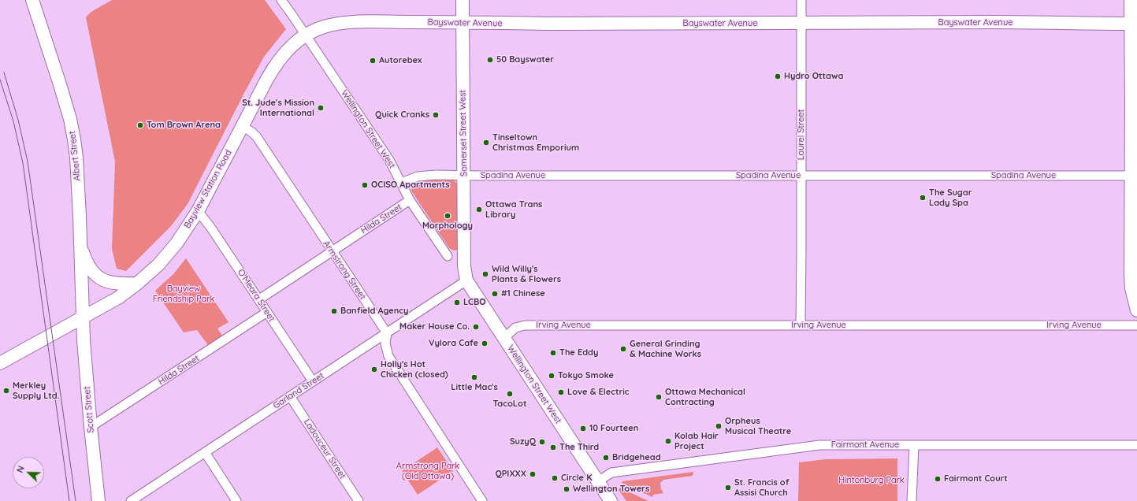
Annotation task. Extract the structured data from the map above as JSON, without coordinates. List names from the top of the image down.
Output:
{
  "streets": {
    "street": [
      "Bayswater Avenue",
      "Wellington Street West",
      "Somerset Street West",
      "Laurel Street",
      "Albert Street",
      "Spadina Avenue",
      "Bayview Station Road",
      "Hilda Street",
      "Armstrong Street",
      "O'Meara Street",
      "Irving Avenue",
      "Garland Street",
      "Scott Street",
      "Fairmont Avenue",
      "Ladouceur Street"
    ]
  },
  "crossings": [
    ["Bayswater Avenue", "Wellington Street West"],
    ["Bayswater Avenue", "Somerset Street West"],
    ["Bayswater Avenue", "Laurel Street"],
    ["Bayswater Avenue", "Bayview Station Road"],
    ["Wellington Street West", "Somerset Street West"],
    ["Wellington Street West", "Spadina Avenue"],
    ["Wellington Street West", "Bayview Station Road"],
    ["Wellington Street West", "Hilda Street"],
    ["Wellington Street West", "Irving Avenue"],
    ["Wellington Street West", "Garland Street"],
    ["Wellington Street West", "Fairmont Avenue"],
    ["Somerset Street West", "Spadina Avenue"],
    ["Laurel Street", "Spadina Avenue"],
    ["Laurel Street", "Irving Avenue"],
    ["Albert Street", "Bayview Station Road"],
    ["Albert Street", "Scott Street"],
    ["Bayview Station Road", "Armstrong Street"],
    ["Bayview Station Road", "O'Meara Street"],
    ["Bayview Station Road", "Scott Street"],
    ["Hilda Street", "Armstrong Street"],
    ["Hilda Street", "O'Meara Street"],
    ["Hilda Street", "Scott Street"],
    ["Armstrong Street", "Garland Street"],
    ["O'Meara Street", "Garland Street"],
    ["Garland Street", "Ladouceur Street"]
  ],
  "parks": ["Bayview Friendship Park", "Armstrong Park (Old Ottawa)", "Hintonburg Park"],
  "places": [
    "50 Bayswater",
    "Autorebex",
    "Hydro Ottawa",
    "St. Jude's Mission International",
    "Quick Cranks",
    "Tom Brown Arena",
    "Tinseltown Christmas Emporium",
    "OCISO Apartments",
    "The Sugar Lady Spa",
    "Ottawa Trans Library",
    "Morphology",
    "Wild Willy's Plants & Flowers",
    "#1 Chinese",
    "LCBO",
    "Banfield Agency",
    "Maker House Co.",
    "Vylora Cafe",
    "General Grinding & Machine Works",
    "The Eddy",
    "Holly's Hot Chicken (closed)",
    "Tokyo Smoke",
    "Little Mac's",
    "Merkley Supply Ltd.",
    "Love & Electric",
    "TacoLot",
    "Ottawa Mechanical Contracting",
    "Orpheus Musical Theatre",
    "10 Fourteen",
    "Kolab Hair Project",
    "SuzyQ",
    "The Third",
    "Bridgehead",
    "QPIXXX",
    "Circle K",
    "Fairmont Court",
    "St. Francis of Assisi Church",
    "Wellington Towers"
  ],
  "north": "top left"
}
